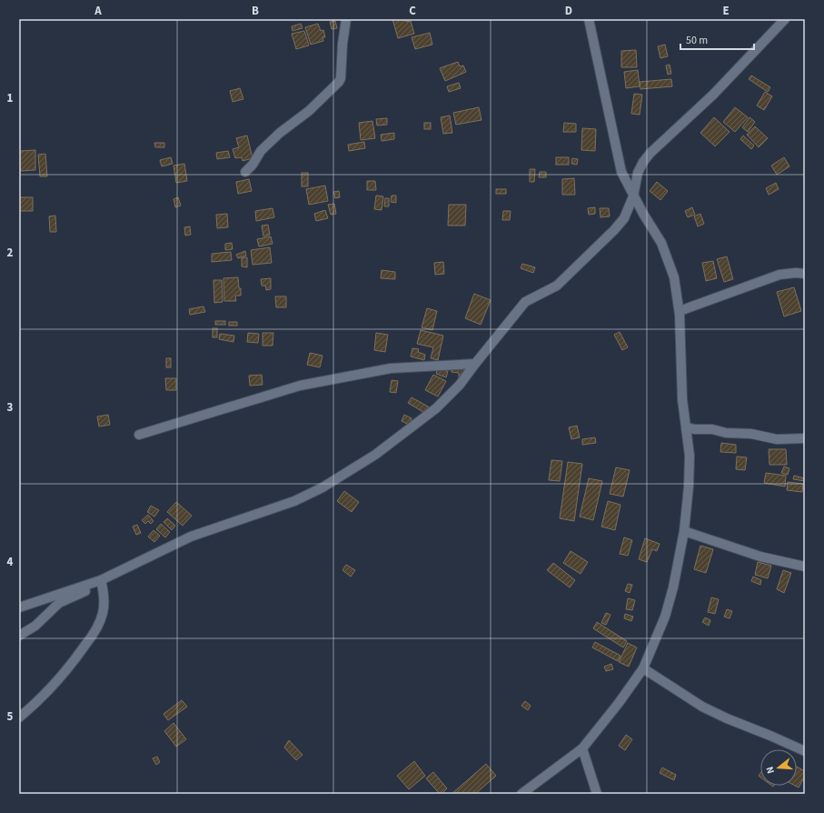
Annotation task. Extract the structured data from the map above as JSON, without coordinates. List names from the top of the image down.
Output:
{
  "scale_bar": "50 m",
  "north": "left",
  "grid": {
    "columns": [
      "A",
      "B",
      "C",
      "D",
      "E"
    ],
    "rows": [
      "1",
      "2",
      "3",
      "4",
      "5"
    ]
  }
}
